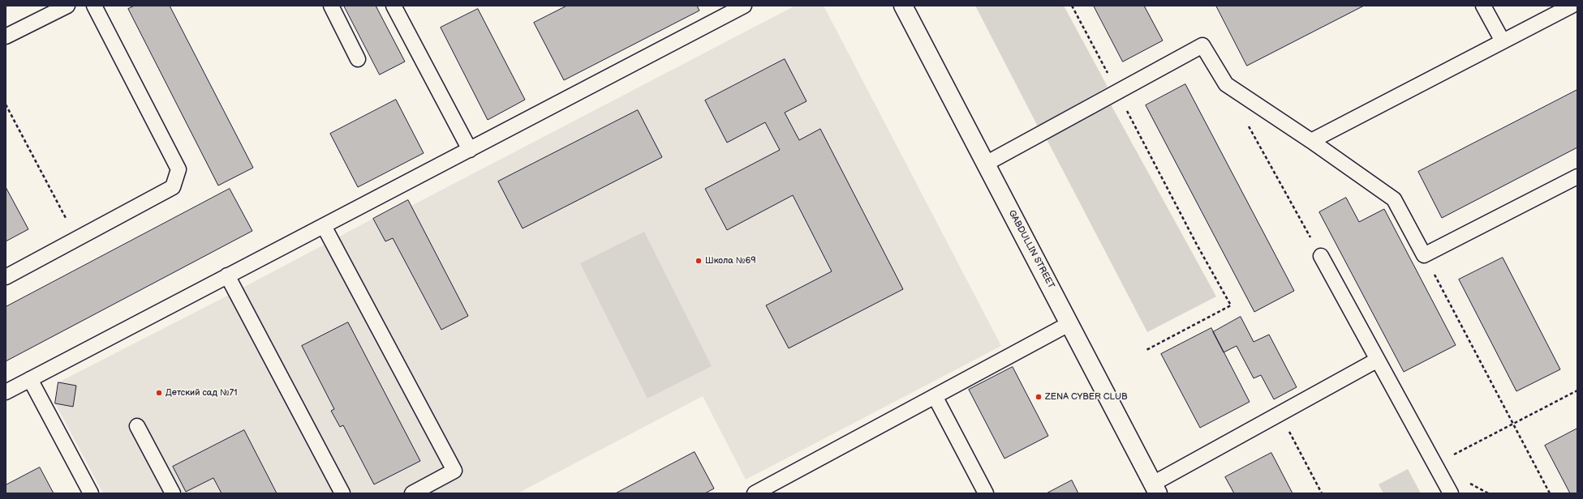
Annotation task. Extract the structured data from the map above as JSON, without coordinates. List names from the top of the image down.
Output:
{
  "streets": {
    "street": ["GABDULLIN STREET"]
  },
  "places": ["Школа №69", "Детский сад №71", "ZENA CYBER CLUB"]
}
